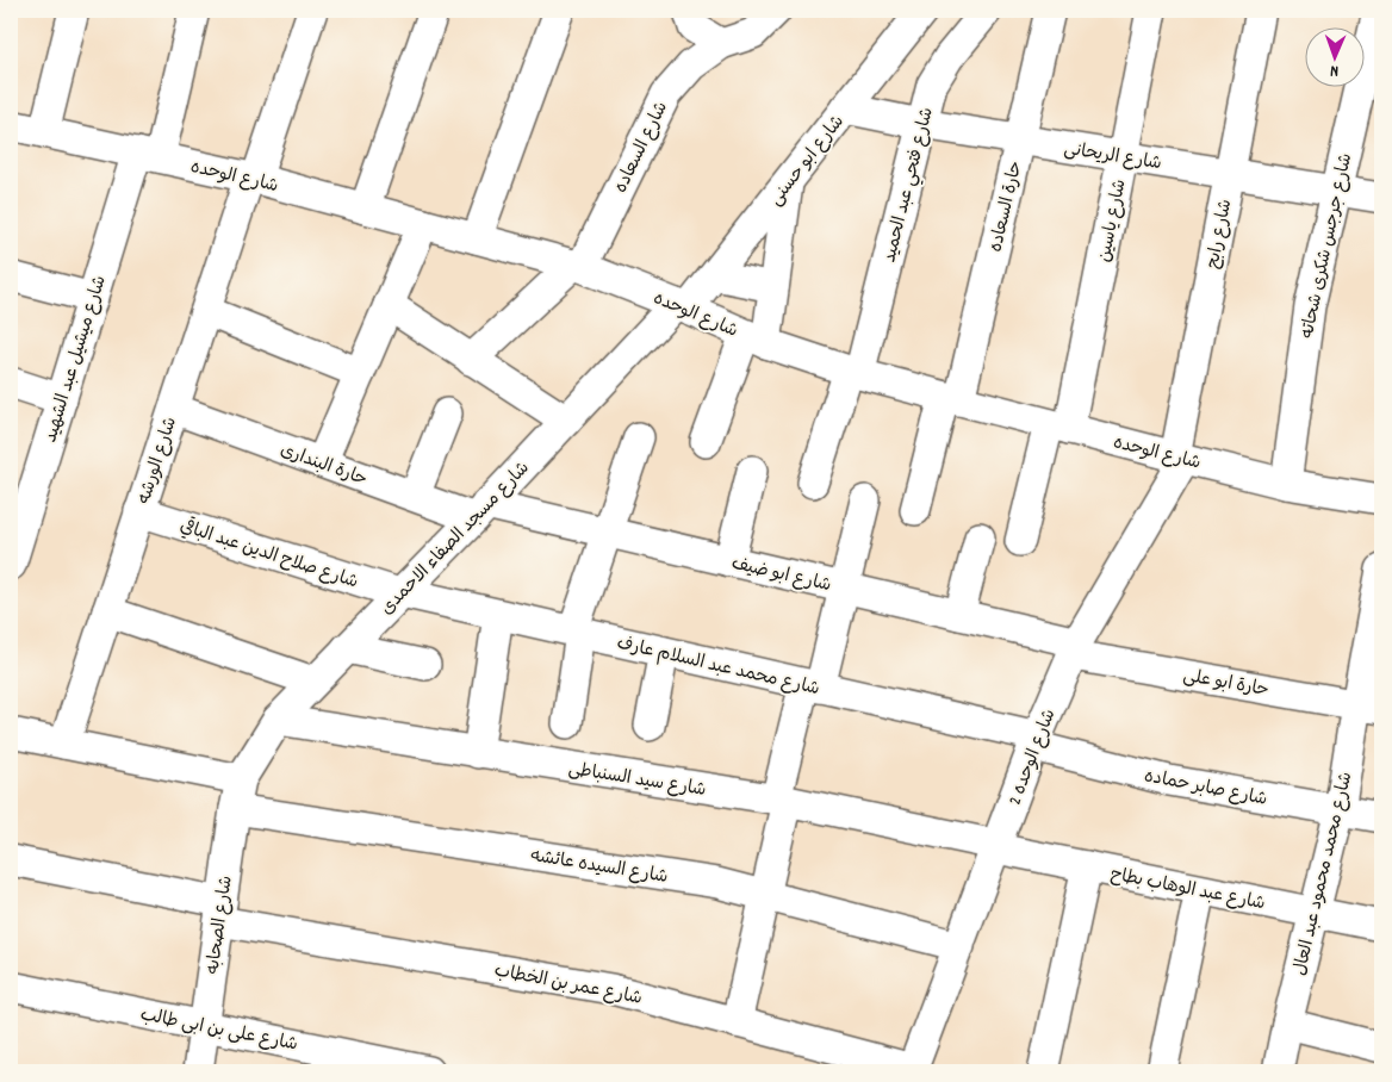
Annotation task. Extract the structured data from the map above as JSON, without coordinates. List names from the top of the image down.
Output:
{
  "streets": {
    "street": [
      "شارع السعاده",
      "شارع الريحانى",
      "شارع ابو حسنى",
      "شارع الوحده",
      "شارع فتحي عبد الحميد",
      "حارة السعاده",
      "شارع ياسين",
      "شارع رابح",
      "شارع جرجس شكرى شحاته",
      "شارع ميشيل عبد الشهيد",
      "شارع الورشه",
      "حارة البندارى",
      "شارع مسجد الصفاء الاحمدى",
      "شارع صلاح الدين عبد الباقي",
      "شارع ابو ضيف",
      "شارع محمد عبد السلام عارف",
      "حارة ابو على",
      "شارع الوحده 2",
      "شارع سيد السنباطى",
      "شارع صابر حماده",
      "شارع السيده عائشه",
      "شارع محمد محمود عبد العال",
      "شارع عبد الوهاب بطاح",
      "شارع الصحابه",
      "شارع عمر بن الخطاب",
      "شارع على بن ابى طالب"
    ]
  },
  "crossings": [
    ["شارع السعاده", "شارع الوحده"],
    ["شارع الريحانى", "شارع ابو حسنى"],
    ["شارع الريحانى", "شارع فتحي عبد الحميد"],
    ["شارع الريحانى", "حارة السعاده"],
    ["شارع الريحانى", "شارع ياسين"],
    ["شارع الريحانى", "شارع رابح"],
    ["شارع الريحانى", "شارع جرجس شكرى شحاته"],
    ["شارع ابو حسنى", "شارع الوحده"],
    ["شارع ابو حسنى", "شارع مسجد الصفاء الاحمدى"],
    ["شارع الوحده", "شارع فتحي عبد الحميد"],
    ["شارع الوحده", "حارة السعاده"],
    ["شارع الوحده", "شارع ياسين"],
    ["شارع الوحده", "شارع رابح"],
    ["شارع الوحده", "شارع جرجس شكرى شحاته"],
    ["شارع الوحده", "شارع ميشيل عبد الشهيد"],
    ["شارع الوحده", "شارع الورشه"],
    ["شارع الوحده", "شارع مسجد الصفاء الاحمدى"],
    ["شارع الوحده", "شارع الوحده 2"],
    ["شارع رابح", "شارع الوحده 2"],
    ["شارع الورشه", "حارة البندارى"],
    ["شارع الورشه", "شارع صلاح الدين عبد الباقي"],
    ["حارة البندارى", "شارع مسجد الصفاء الاحمدى"],
    ["حارة البندارى", "شارع ابو ضيف"],
    ["شارع مسجد الصفاء الاحمدى", "شارع صلاح الدين عبد الباقي"],
    ["شارع مسجد الصفاء الاحمدى", "شارع ابو ضيف"],
    ["شارع مسجد الصفاء الاحمدى", "شارع محمد عبد السلام عارف"],
    ["شارع مسجد الصفاء الاحمدى", "شارع سيد السنباطى"],
    ["شارع مسجد الصفاء الاحمدى", "شارع الصحابه"],
    ["شارع صلاح الدين عبد الباقي", "شارع محمد عبد السلام عارف"],
    ["شارع ابو ضيف", "حارة ابو على"],
    ["شارع ابو ضيف", "شارع الوحده 2"],
    ["شارع محمد عبد السلام عارف", "شارع الوحده 2"],
    ["شارع محمد عبد السلام عارف", "شارع صابر حماده"],
    ["حارة ابو على", "شارع الوحده 2"],
    ["حارة ابو على", "شارع محمد محمود عبد العال"],
    ["شارع الوحده 2", "شارع سيد السنباطى"],
    ["شارع الوحده 2", "شارع صابر حماده"],
    ["شارع الوحده 2", "شارع السيده عائشه"],
    ["شارع الوحده 2", "شارع عبد الوهاب بطاح"],
    ["شارع الوحده 2", "شارع عمر بن الخطاب"],
    ["شارع سيد السنباطى", "شارع عبد الوهاب بطاح"],
    ["شارع صابر حماده", "شارع محمد محمود عبد العال"],
    ["شارع السيده عائشه", "شارع الصحابه"],
    ["شارع محمد محمود عبد العال", "شارع عبد الوهاب بطاح"],
    ["شارع الصحابه", "شارع عمر بن الخطاب"],
    ["شارع الصحابه", "شارع على بن ابى طالب"]
  ],
  "north": "bottom"
}
